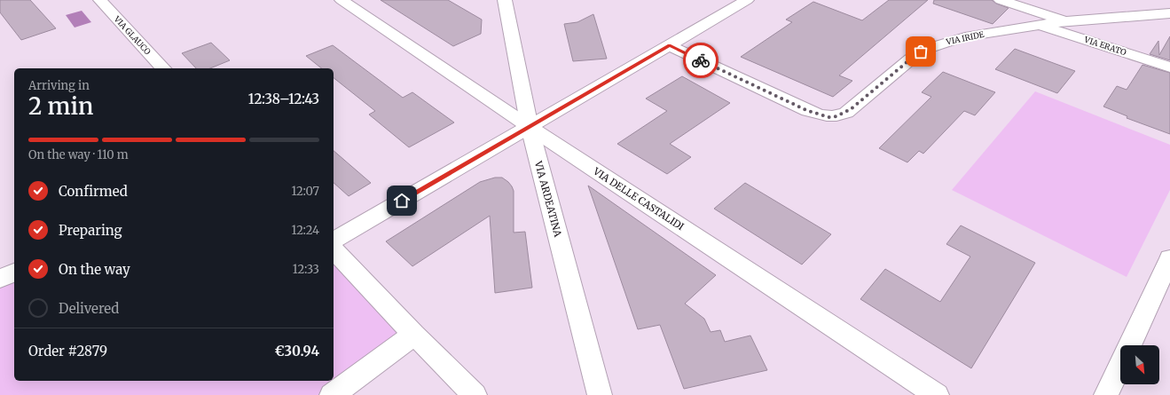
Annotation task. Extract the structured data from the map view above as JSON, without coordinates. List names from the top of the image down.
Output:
{
  "streets": {
    "street": [
      "VIA GLAUCO",
      "VIA IRIDE",
      "VIA ERATO",
      "VIA ARDEATINA",
      "VIA DELLE CASTALIDI"
    ]
  },
  "crossings": [
    ["VIA IRIDE", "VIA ERATO"],
    ["VIA ARDEATINA", "VIA DELLE CASTALIDI"]
  ],
  "north": "bottom right",
  "page": {
    "heading": ["2 min", "Arriving in", "12:38–12:43"],
    "panel": ["Order #2879", "€30.94"],
    "bar": "On the way · 110 m",
    "list": [
      ["Confirmed", "12:07"],
      ["Preparing", "12:24"],
      ["On the way", "12:33"],
      "Delivered"
    ]
  }
}
